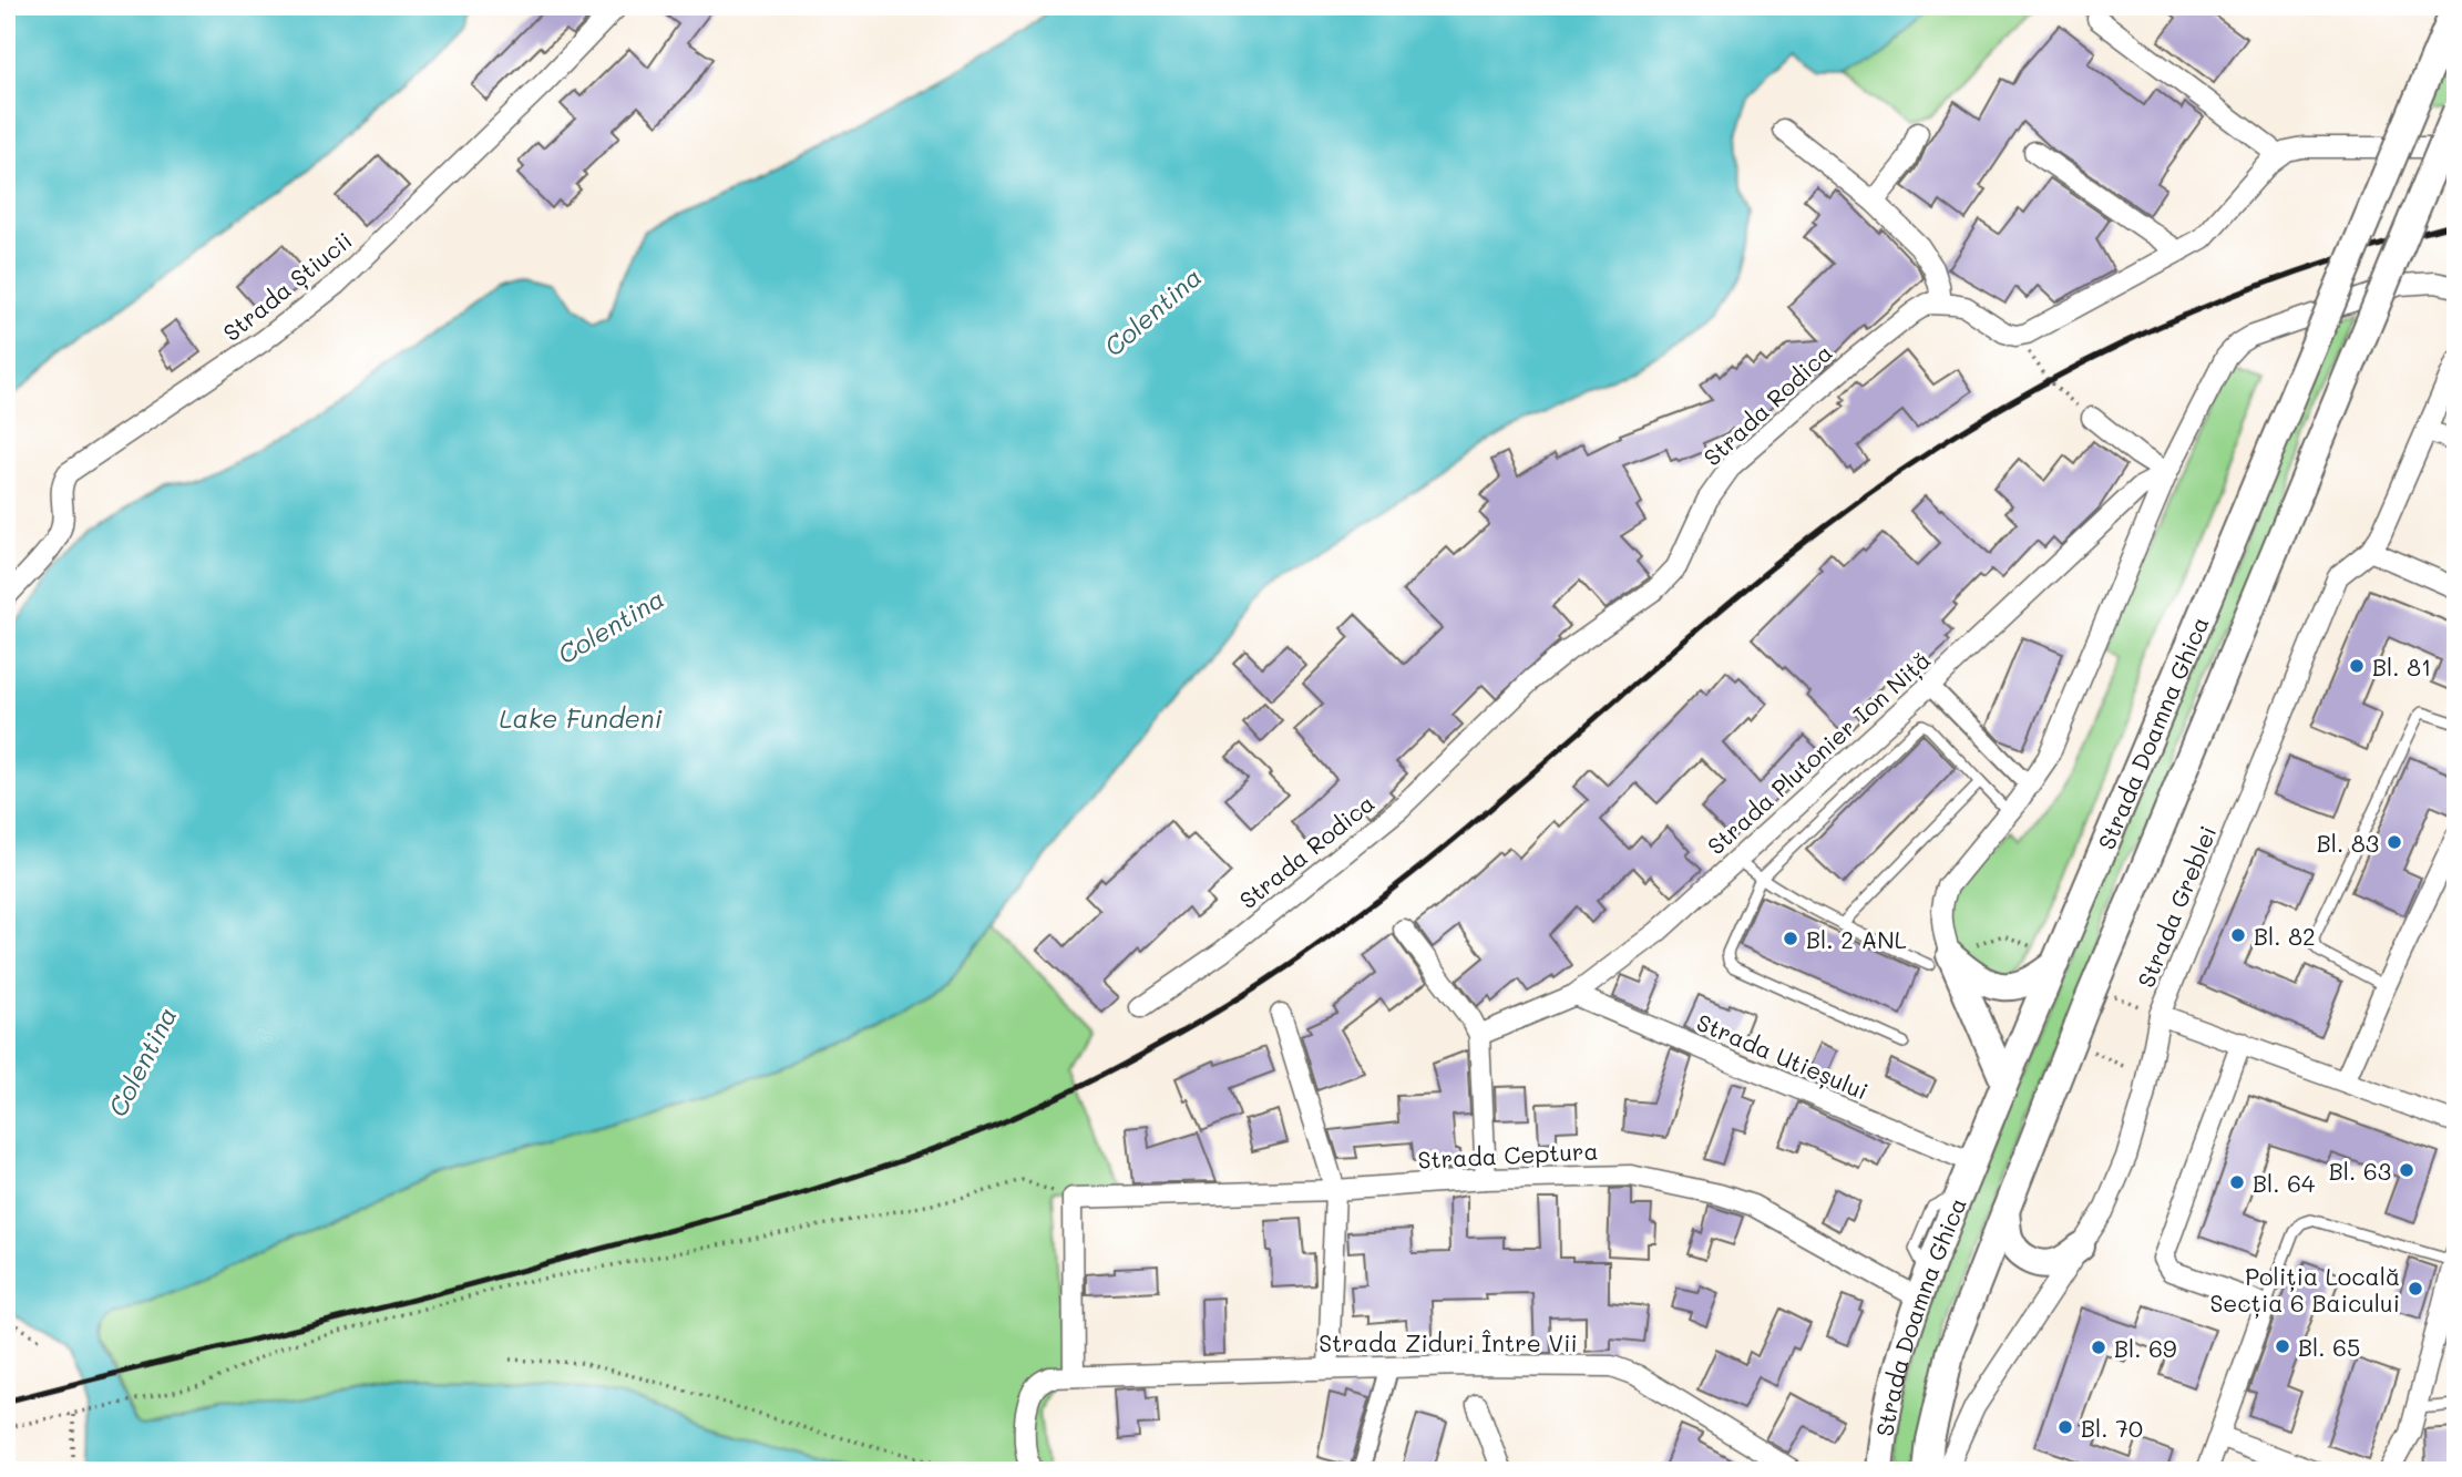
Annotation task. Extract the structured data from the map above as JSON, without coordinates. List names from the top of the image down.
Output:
{
  "streets": {
    "main road": ["Strada Doamna Ghica"],
    "street": [
      "Strada Știucii",
      "Strada Rodica",
      "Strada Plutonier Ion Niță",
      "Strada Greblei",
      "Strada Utieșului",
      "Strada Ceptura",
      "Strada Ziduri Între Vii"
    ]
  },
  "crossings": [
    ["Strada Doamna Ghica", "Strada Utieșului"],
    ["Strada Doamna Ghica", "Strada Ceptura"],
    ["Strada Plutonier Ion Niță", "Strada Utieșului"]
  ],
  "water": ["Colentina", "Lake Fundeni"],
  "places": [
    "Bl. 81",
    "Bl. 83",
    "Bl. 82",
    "Bl. 2 ANL",
    "Bl. 63",
    "Bl. 64",
    "Poliția Locală Secția 6 Baicului",
    "Bl. 65",
    "Bl. 69",
    "Bl. 70"
  ]
}
